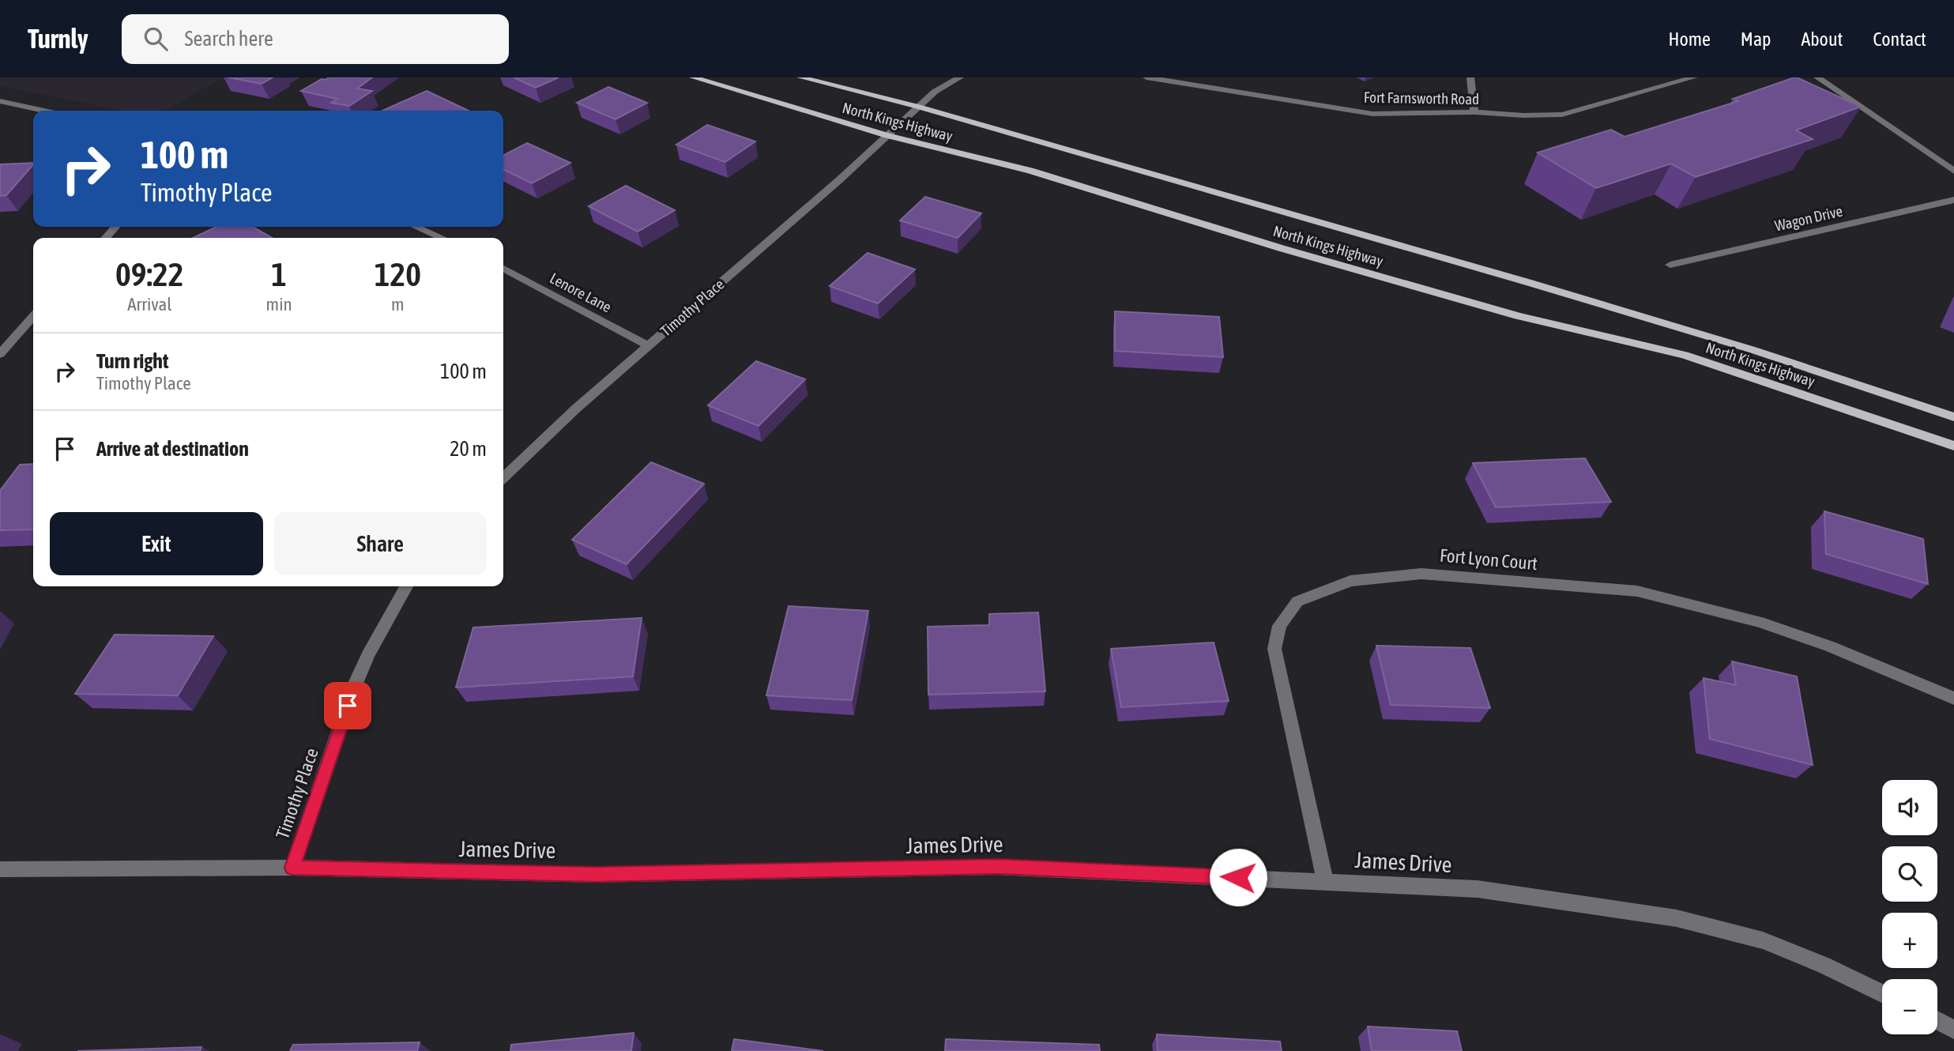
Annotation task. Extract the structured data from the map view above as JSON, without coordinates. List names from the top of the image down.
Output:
{
  "streets": {
    "main road": ["North Kings Highway"],
    "street": [
      "Fort Farnsworth Road",
      "Wagon Drive",
      "Lenore Lane",
      "Timothy Place",
      "Fort Lyon Court",
      "James Drive"
    ]
  },
  "crossings": [
    ["North Kings Highway", "Timothy Place"],
    ["Lenore Lane", "Timothy Place"],
    ["Timothy Place", "James Drive"],
    ["Fort Lyon Court", "James Drive"]
  ],
  "page": {
    "header": "Turnly",
    "search": "Search here",
    "nav": [
      "Home",
      "Map",
      "About",
      "Contact"
    ],
    "turn": ["100 m", "Timothy Place"],
    "eta": [
      "09:22",
      "Arrival",
      "1",
      "min",
      "120",
      "m"
    ],
    "list": [
      {
        "name": "Turn right",
        "note": "Timothy Place",
        "value": "100 m"
      },
      {
        "name": "Arrive at destination",
        "value": "20 m"
      }
    ],
    "buttons": ["Exit", "Share"],
    "map_buttons": ["+", "−"]
  }
}
